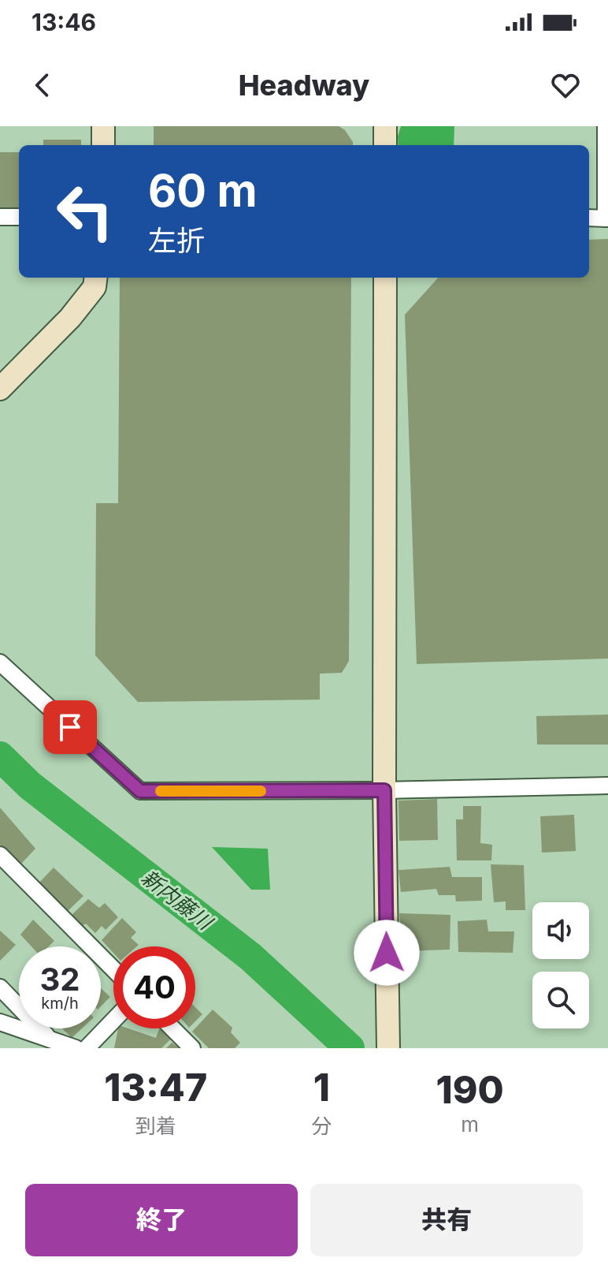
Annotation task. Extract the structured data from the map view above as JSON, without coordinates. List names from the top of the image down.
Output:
{
  "water": ["新内藤川"],
  "page": {
    "status": "13:46",
    "header": "Headway",
    "turn": ["60 m", "左折"],
    "speed": "32 km/h",
    "limit": "40",
    "eta": [
      "13:47",
      "到着",
      "1",
      "分",
      "190",
      "m"
    ],
    "buttons": ["終了", "共有"]
  }
}
